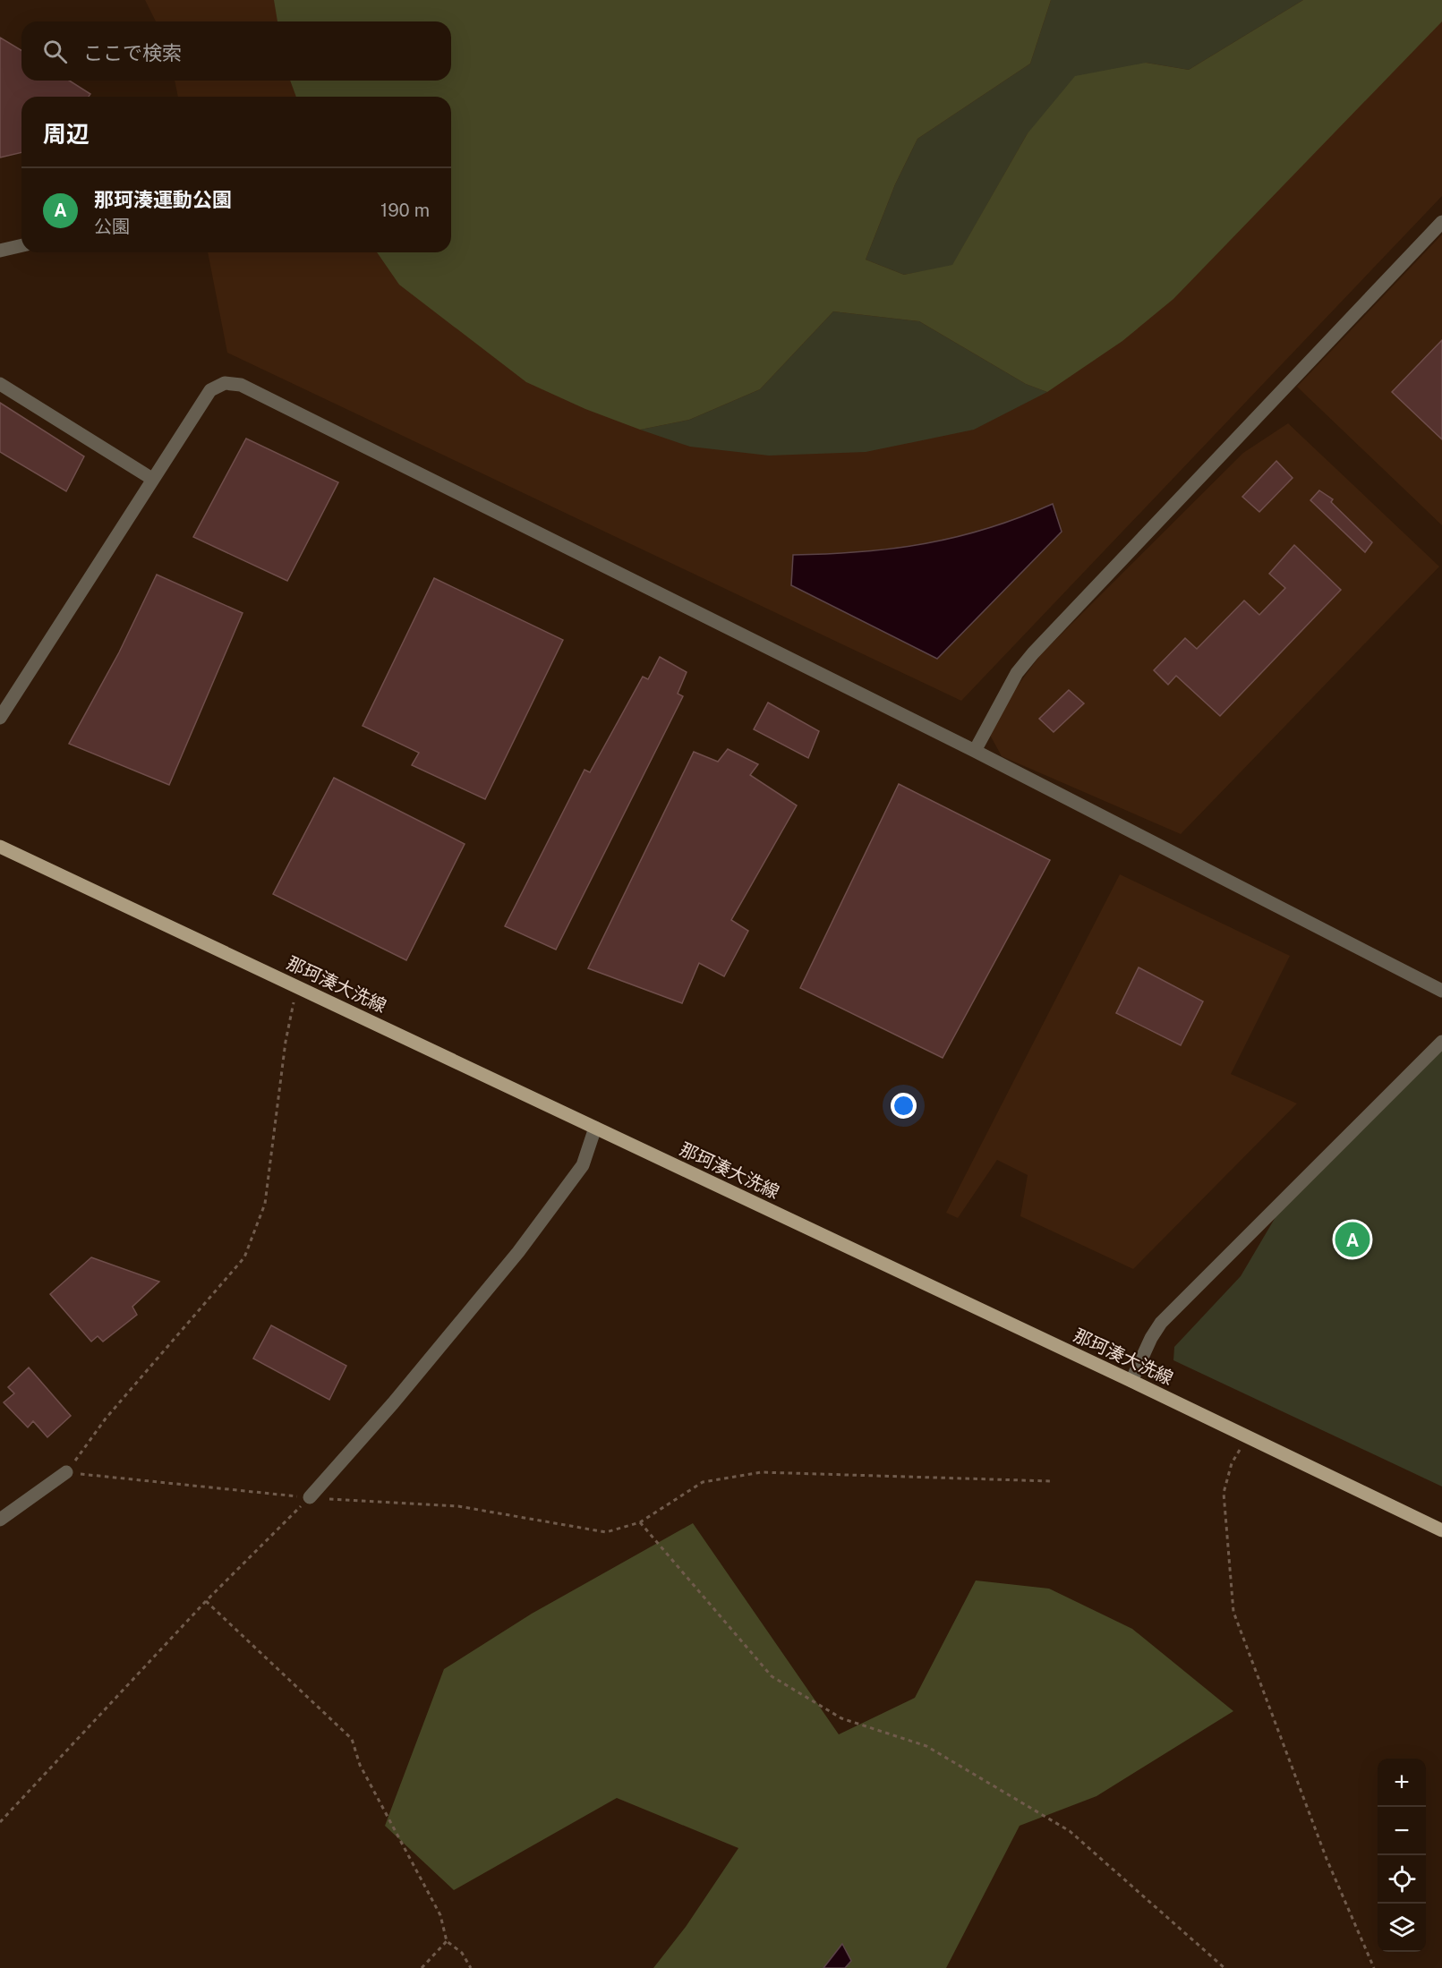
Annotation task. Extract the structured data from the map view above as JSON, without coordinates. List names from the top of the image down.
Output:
{
  "streets": {
    "main road": ["那珂湊大洗線"]
  },
  "page": {
    "search": "ここで検索",
    "heading": "周辺",
    "list": [
      {
        "mark": "A",
        "name": "那珂湊運動公園",
        "note": "公園",
        "value": "190 m"
      }
    ],
    "pins": "A",
    "map_buttons": ["+", "−"]
  }
}
